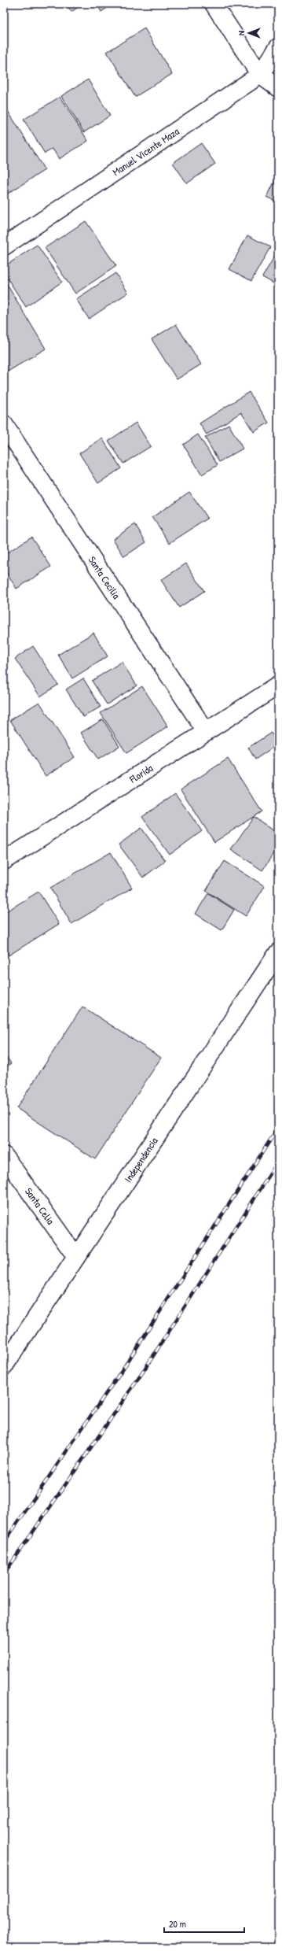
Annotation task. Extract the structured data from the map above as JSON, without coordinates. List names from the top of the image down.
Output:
{
  "streets": {
    "street": [
      "Manuel Vicente Maza",
      "Santa Cecilia",
      "Florida",
      "Independencia",
      "Santa Celia"
    ]
  },
  "crossings": [
    ["Santa Cecilia", "Florida"],
    ["Independencia", "Santa Celia"]
  ],
  "scale_bar": "20 m",
  "north": "left"
}
